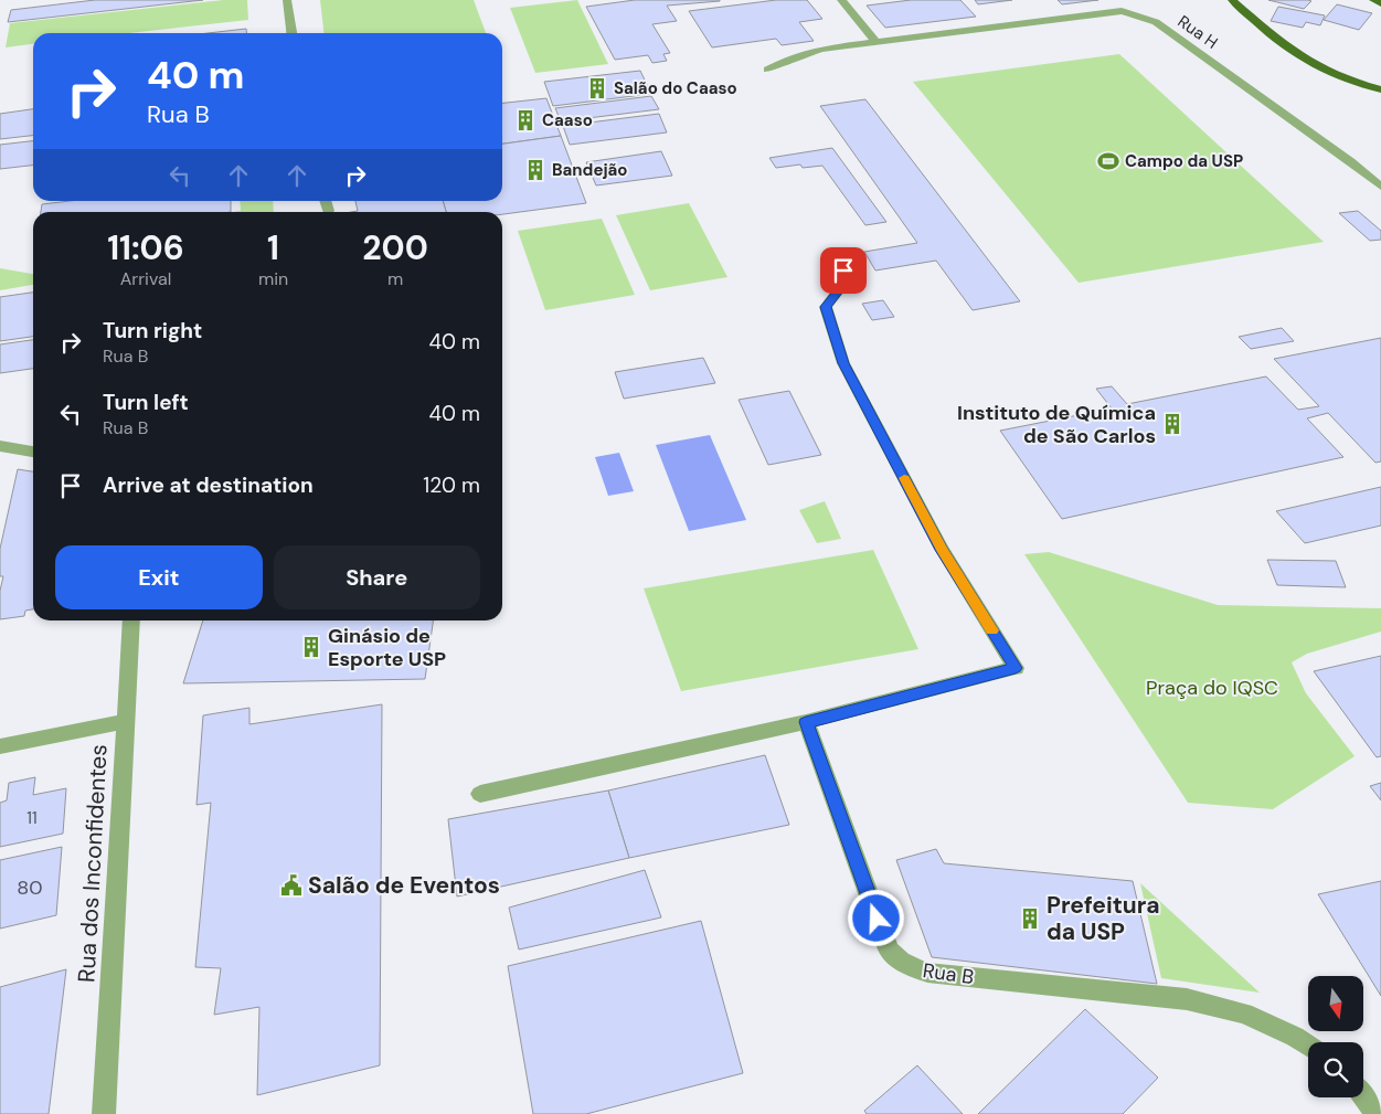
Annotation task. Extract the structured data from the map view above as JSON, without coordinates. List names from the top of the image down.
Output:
{
  "streets": {
    "street": ["Rua H", "Rua dos Inconfidentes", "Rua B"]
  },
  "parks": ["Praça do IQSC"],
  "places": {
    "building": [
      "Salão do Caaso",
      "Caaso",
      "Bandejão",
      "Instituto de Química de São Carlos",
      "Ginásio de Esporte USP",
      "Prefeitura da USP"
    ],
    "sports": ["Campo da USP"],
    "public building": ["Salão de Eventos"]
  },
  "house_numbers": ["11", "80"],
  "north": "bottom",
  "page": {
    "turn": ["40 m", "Rua B"],
    "eta": [
      "11:06",
      "Arrival",
      "1",
      "min",
      "200",
      "m"
    ],
    "list": [
      {
        "name": "Turn right",
        "note": "Rua B",
        "value": "40 m"
      },
      {
        "name": "Turn left",
        "note": "Rua B",
        "value": "40 m"
      },
      {
        "name": "Arrive at destination",
        "value": "120 m"
      }
    ],
    "buttons": ["Exit", "Share"]
  }
}
